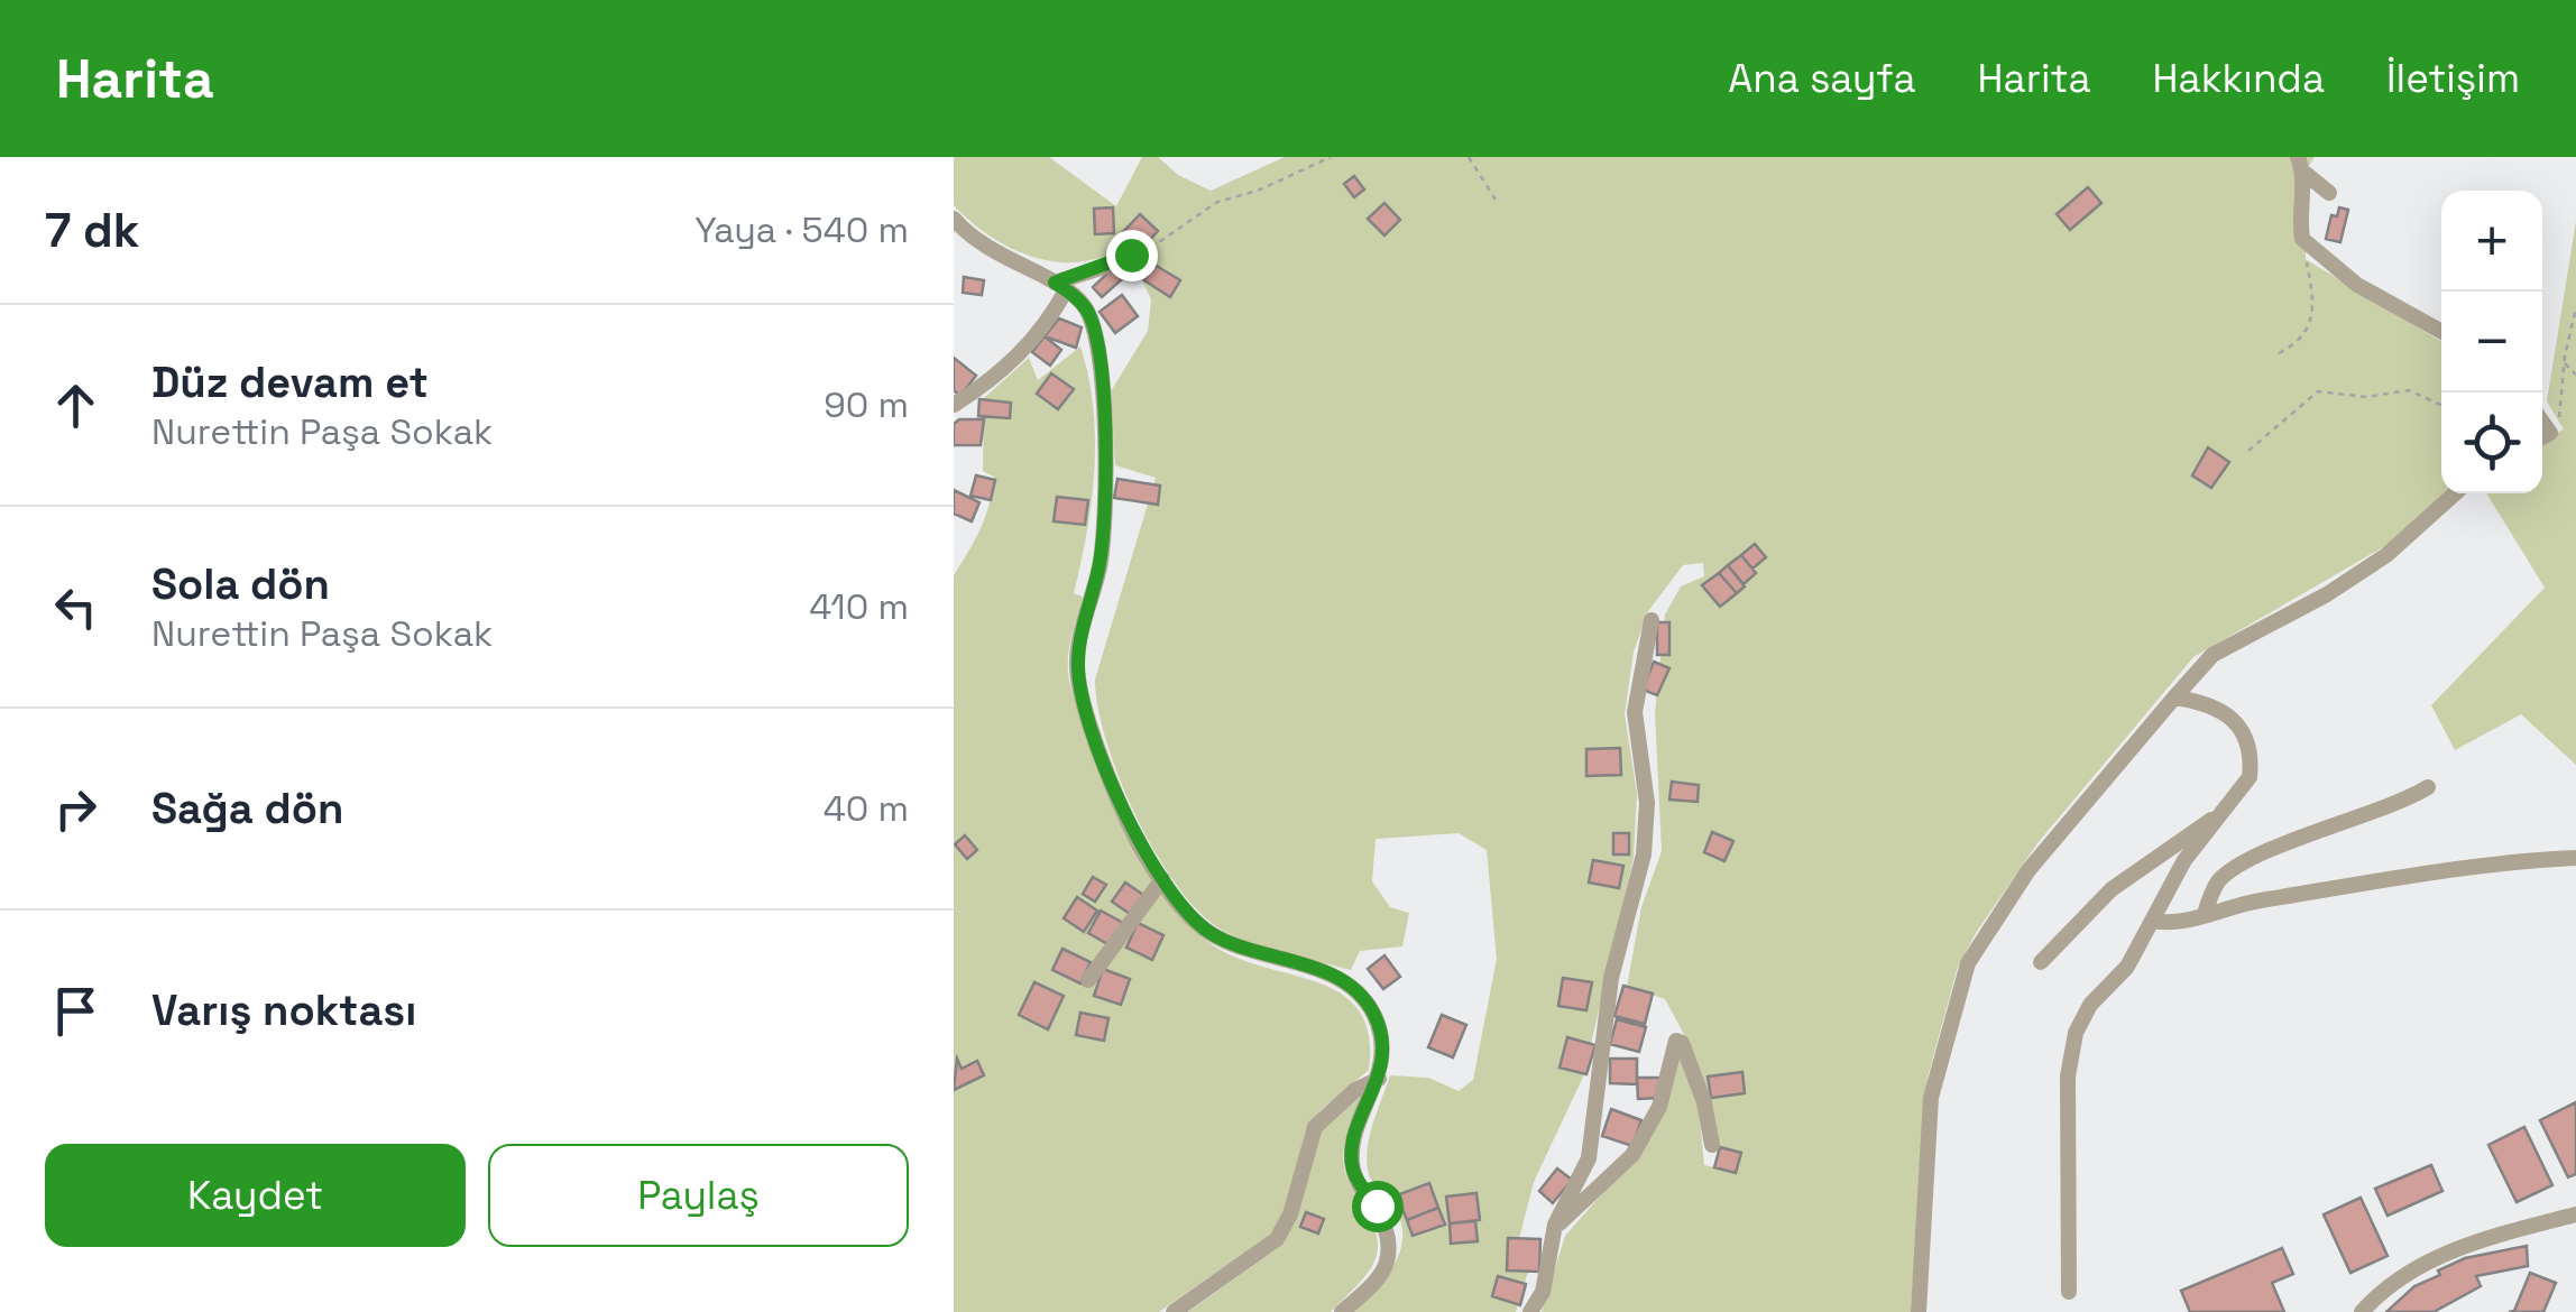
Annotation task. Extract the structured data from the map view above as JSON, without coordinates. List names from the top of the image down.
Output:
{
  "page": {
    "header": "Harita",
    "nav": [
      "Ana sayfa",
      "Harita",
      "Hakkında",
      "İletişim"
    ],
    "heading": ["7 dk", "Yaya · 540 m"],
    "map_buttons": ["+", "−"],
    "list": [
      ["Düz devam et", "Nurettin Paşa Sokak", "90 m"],
      ["Sola dön", "Nurettin Paşa Sokak", "410 m"],
      ["Sağa dön", "40 m"],
      "Varış noktası"
    ],
    "buttons": ["Kaydet", "Paylaş"]
  }
}
